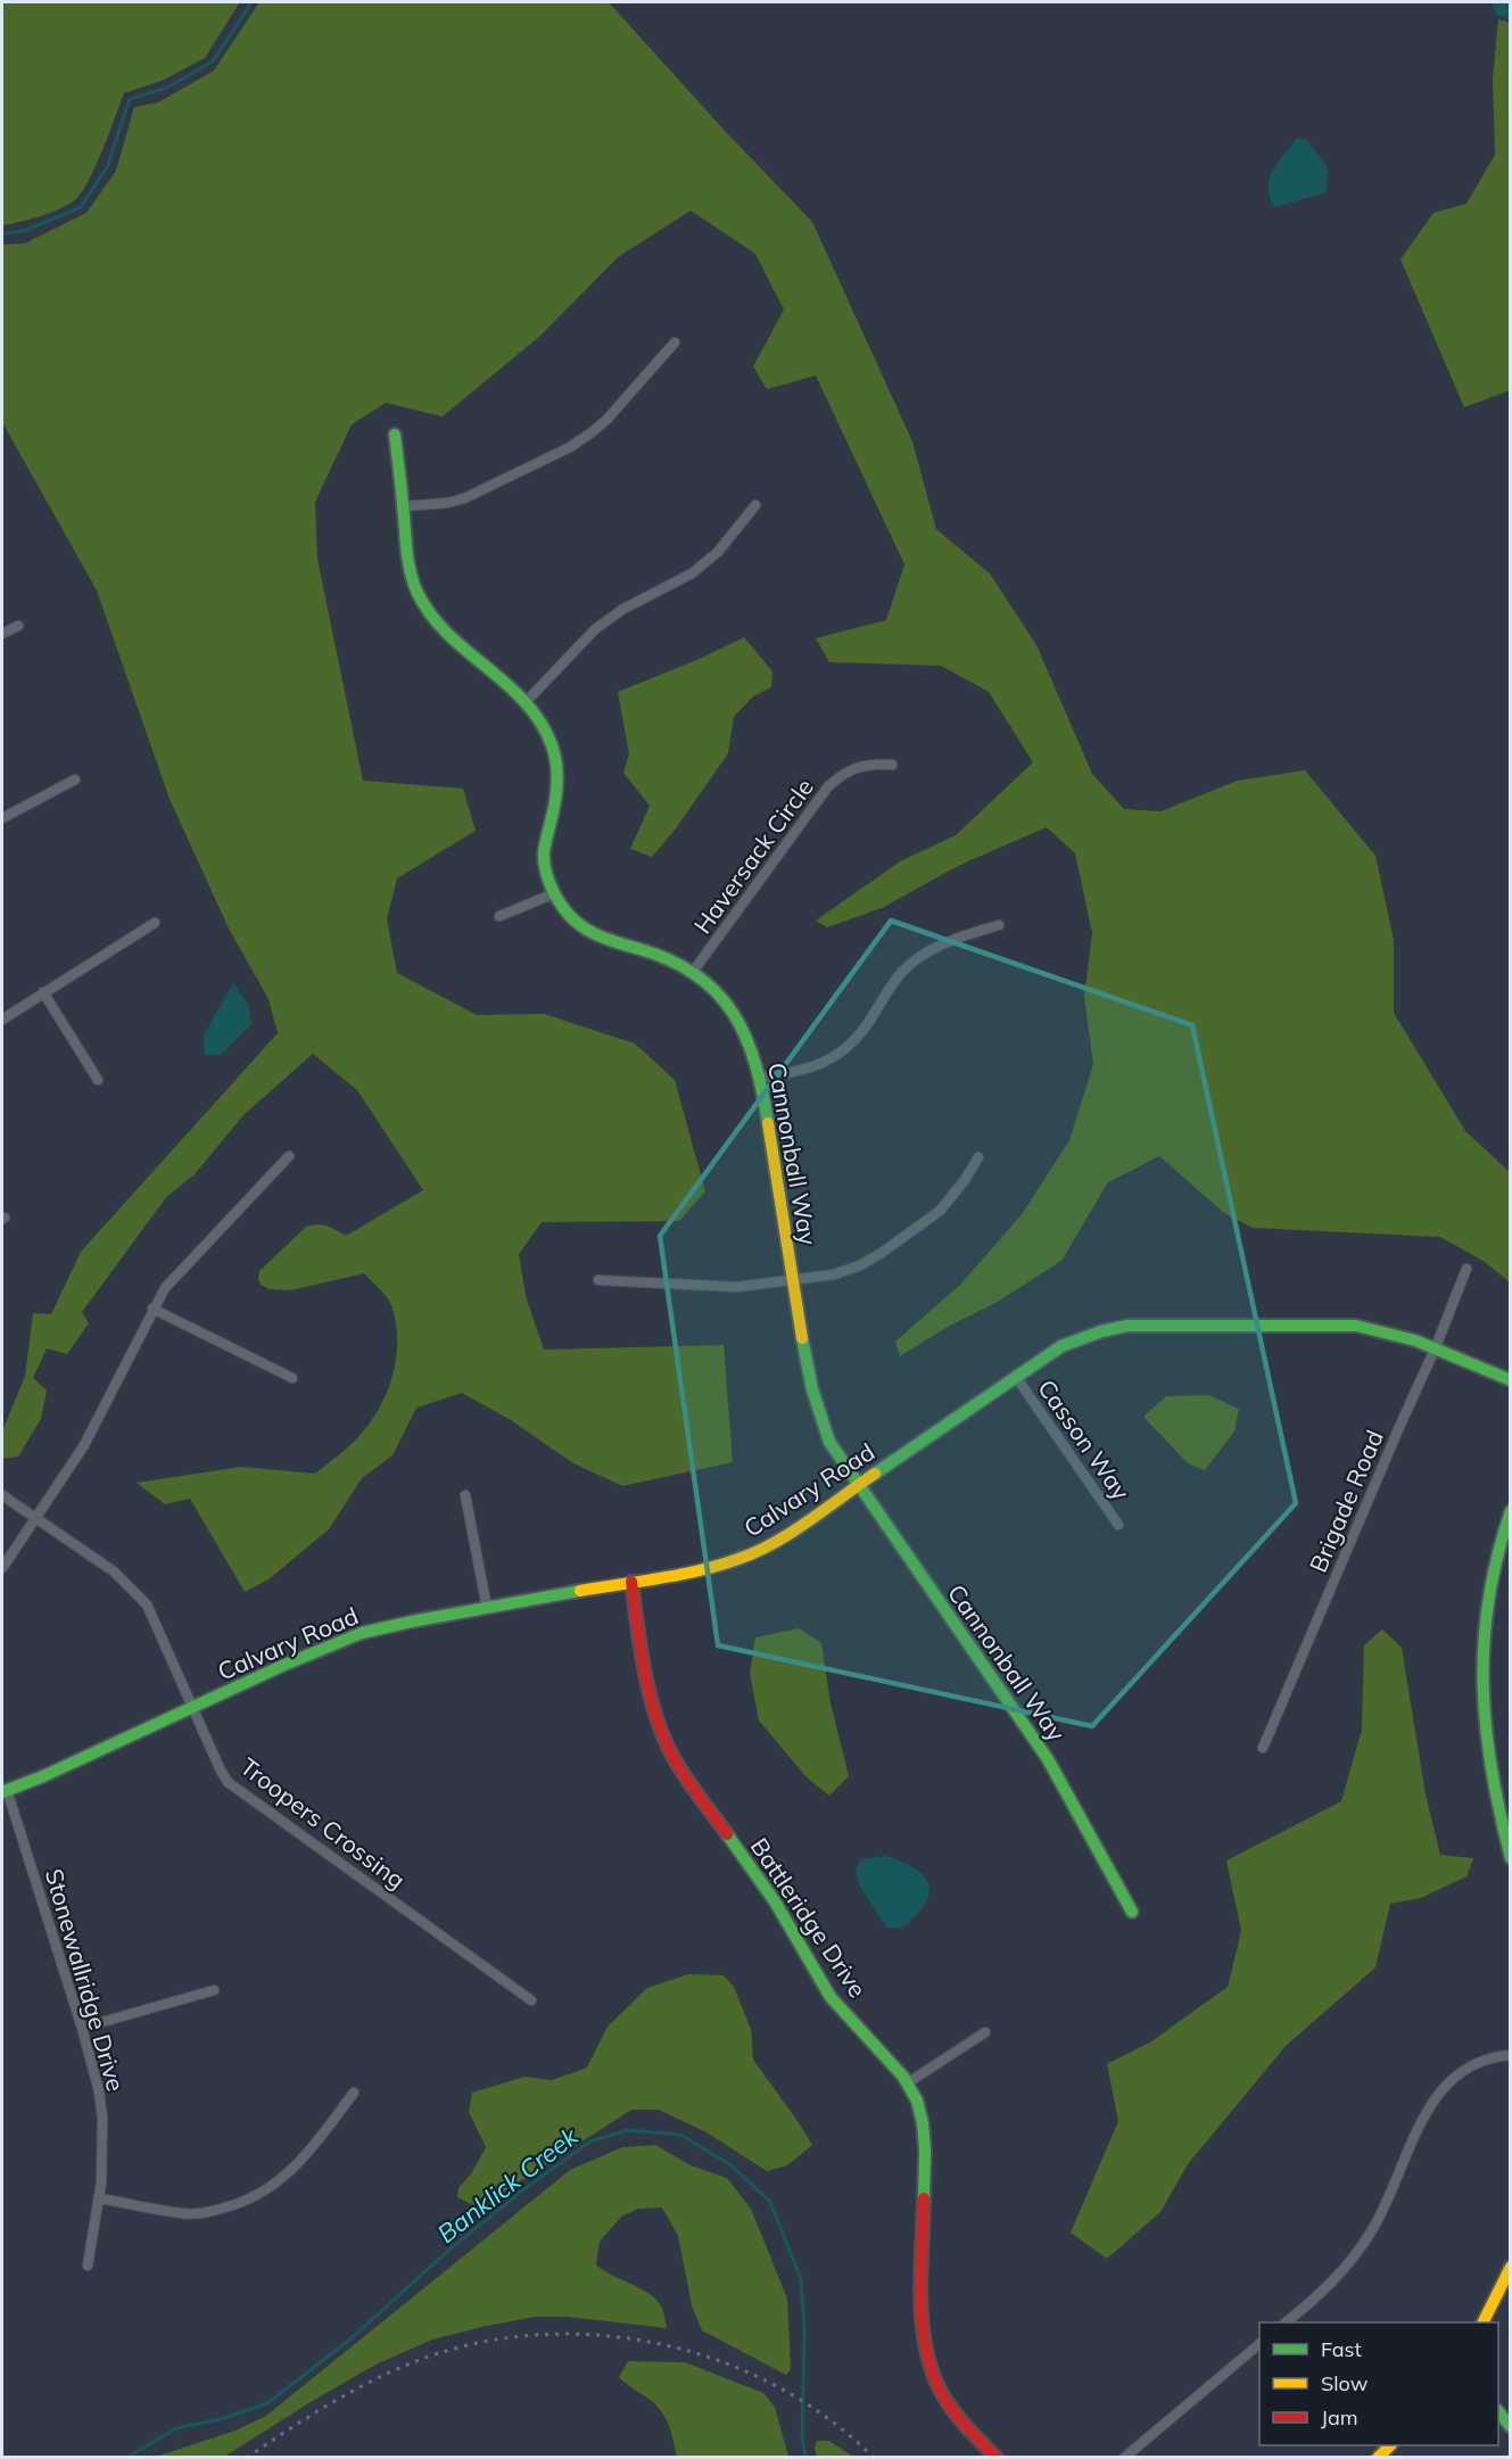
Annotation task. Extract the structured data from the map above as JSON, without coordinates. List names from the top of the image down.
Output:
{
  "streets": {
    "street": [
      "Haversack Circle",
      "Cannonball Way",
      "Casson Way",
      "Calvary Road",
      "Brigade Road",
      "Troopers Crossing",
      "Battleridge Drive",
      "Stonewallridge Drive"
    ]
  },
  "crossings": [
    ["Haversack Circle", "Cannonball Way"],
    ["Cannonball Way", "Calvary Road"],
    ["Casson Way", "Calvary Road"],
    ["Calvary Road", "Brigade Road"],
    ["Calvary Road", "Troopers Crossing"],
    ["Calvary Road", "Battleridge Drive"],
    ["Calvary Road", "Stonewallridge Drive"]
  ],
  "water": ["Banklick Creek"],
  "legend": ["Fast", "Slow", "Jam"]
}
